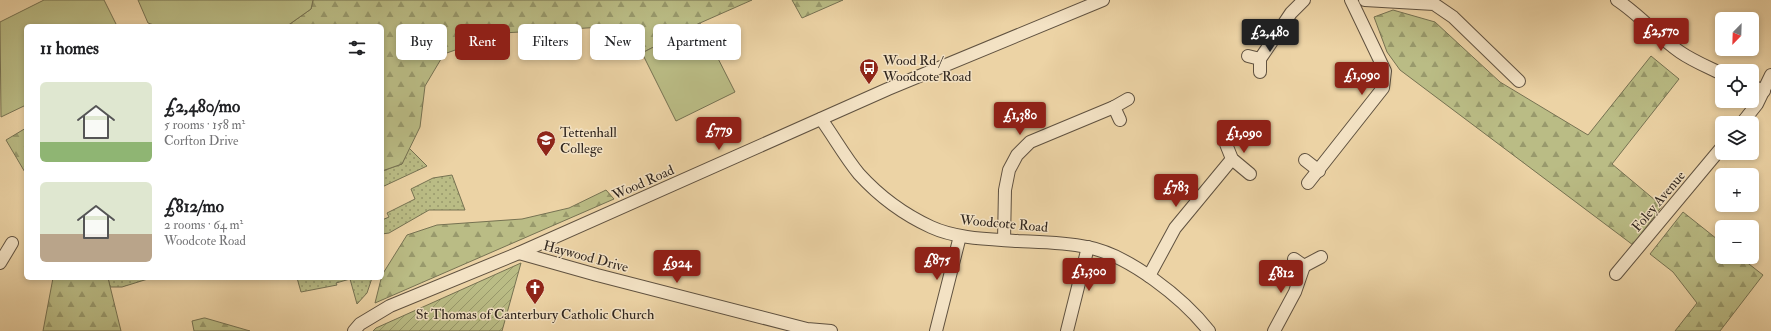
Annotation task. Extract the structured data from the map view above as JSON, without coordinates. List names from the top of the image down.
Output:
{
  "streets": {
    "street": [
      "Wood Road",
      "Foley Avenue",
      "Woodcote Road",
      "Haywood Drive"
    ]
  },
  "crossings": [
    ["Wood Road", "Woodcote Road"],
    ["Wood Road", "Haywood Drive"]
  ],
  "places": {
    "bus stop": ["Wood Rd / Woodcote Road"],
    "school or university": ["Tettenhall College"],
    "church": ["St Thomas of Canterbury Catholic Church"]
  },
  "north": "bottom left",
  "page": {
    "map_buttons": ["+", "−"],
    "price": [
      "£2,570",
      "£2,480",
      "£1,090",
      "£1,380",
      "£779",
      "£1,090",
      "£783",
      "£875",
      "£924",
      "£1,300",
      "£812"
    ],
    "chip": [
      "Buy",
      "Rent",
      "Filters",
      "New",
      "Apartment"
    ],
    "heading": "11 homes",
    "list": [
      {
        "name": "£2,480/mo",
        "note": "5 rooms · 158 m² · Corfton Drive"
      },
      {
        "name": "£812/mo",
        "note": "2 rooms · 64 m² · Woodcote Road"
      }
    ]
  }
}
